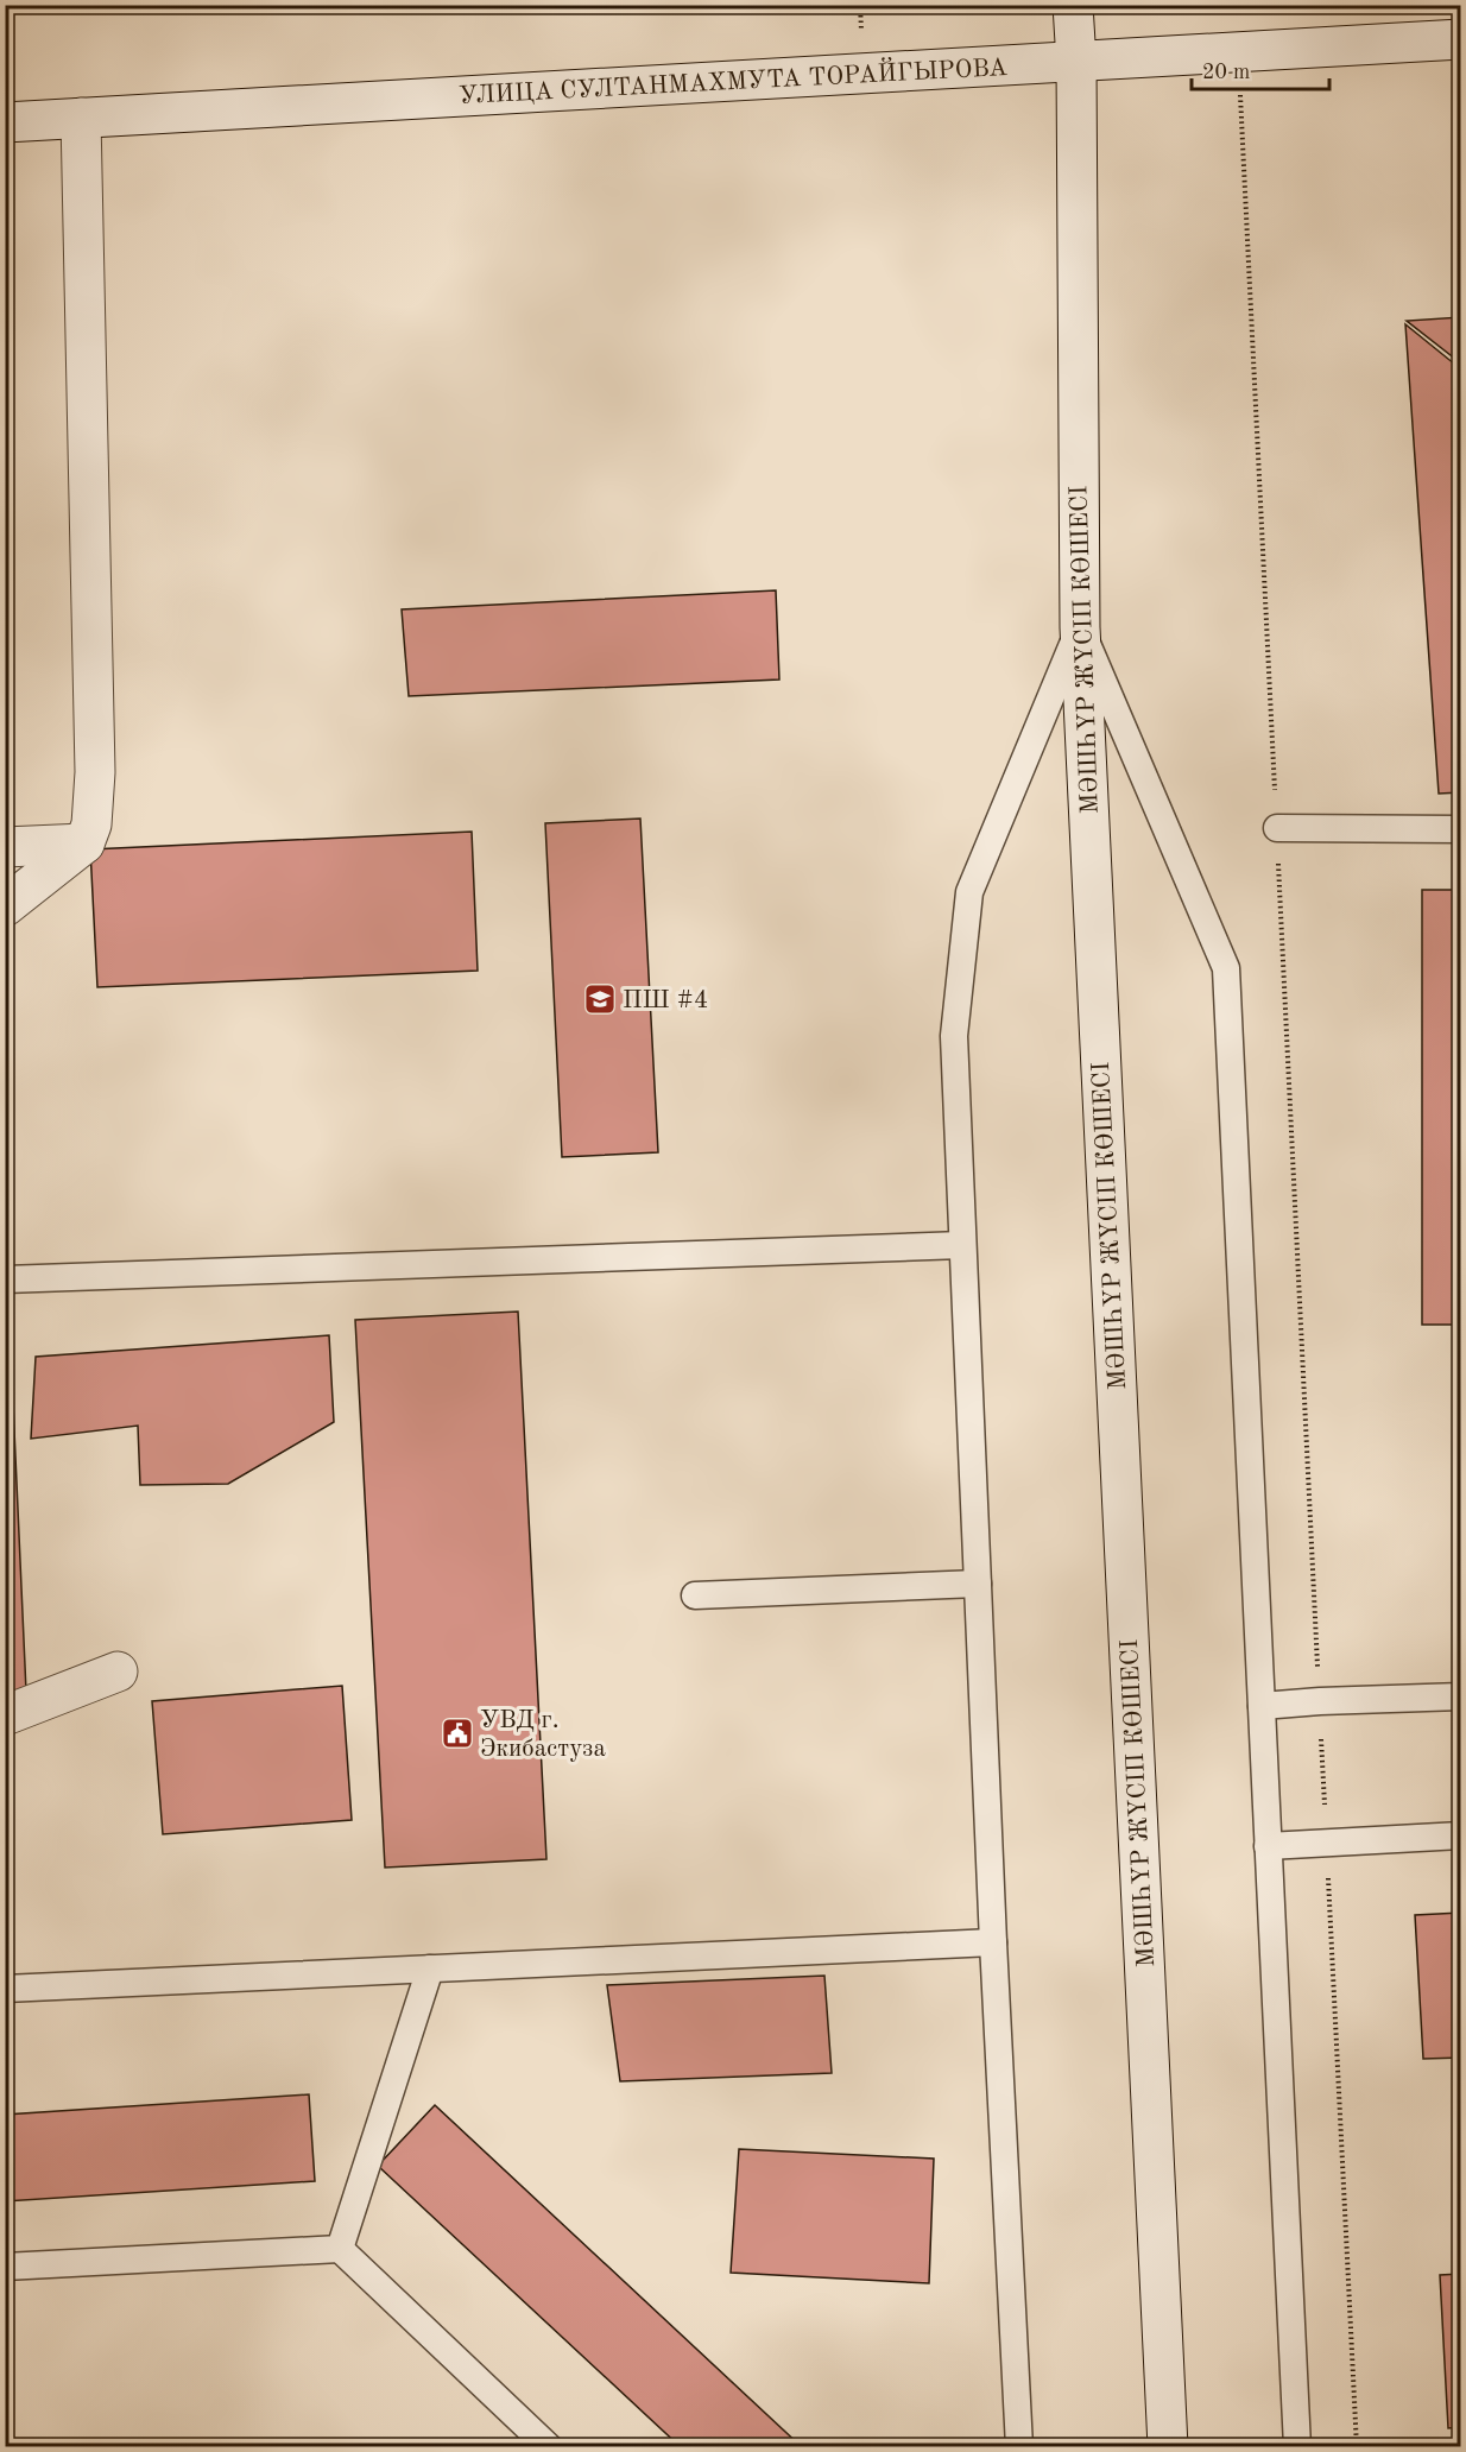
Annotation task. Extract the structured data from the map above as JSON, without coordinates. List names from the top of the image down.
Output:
{
  "streets": {
    "main road": ["УЛИЦА СУЛТАНМАХМУТА ТОРАЙГЫРОВА", "МӘШҺҮР ЖҮСІП КӨШЕСІ"]
  },
  "crossings": [
    ["УЛИЦА СУЛТАНМАХМУТА ТОРАЙГЫРОВА", "МӘШҺҮР ЖҮСІП КӨШЕСІ"]
  ],
  "places": {
    "school or university": ["ПШ #4"],
    "public building": ["УВД г. Экибастуза"]
  },
  "scale_bar": "20 m"
}
